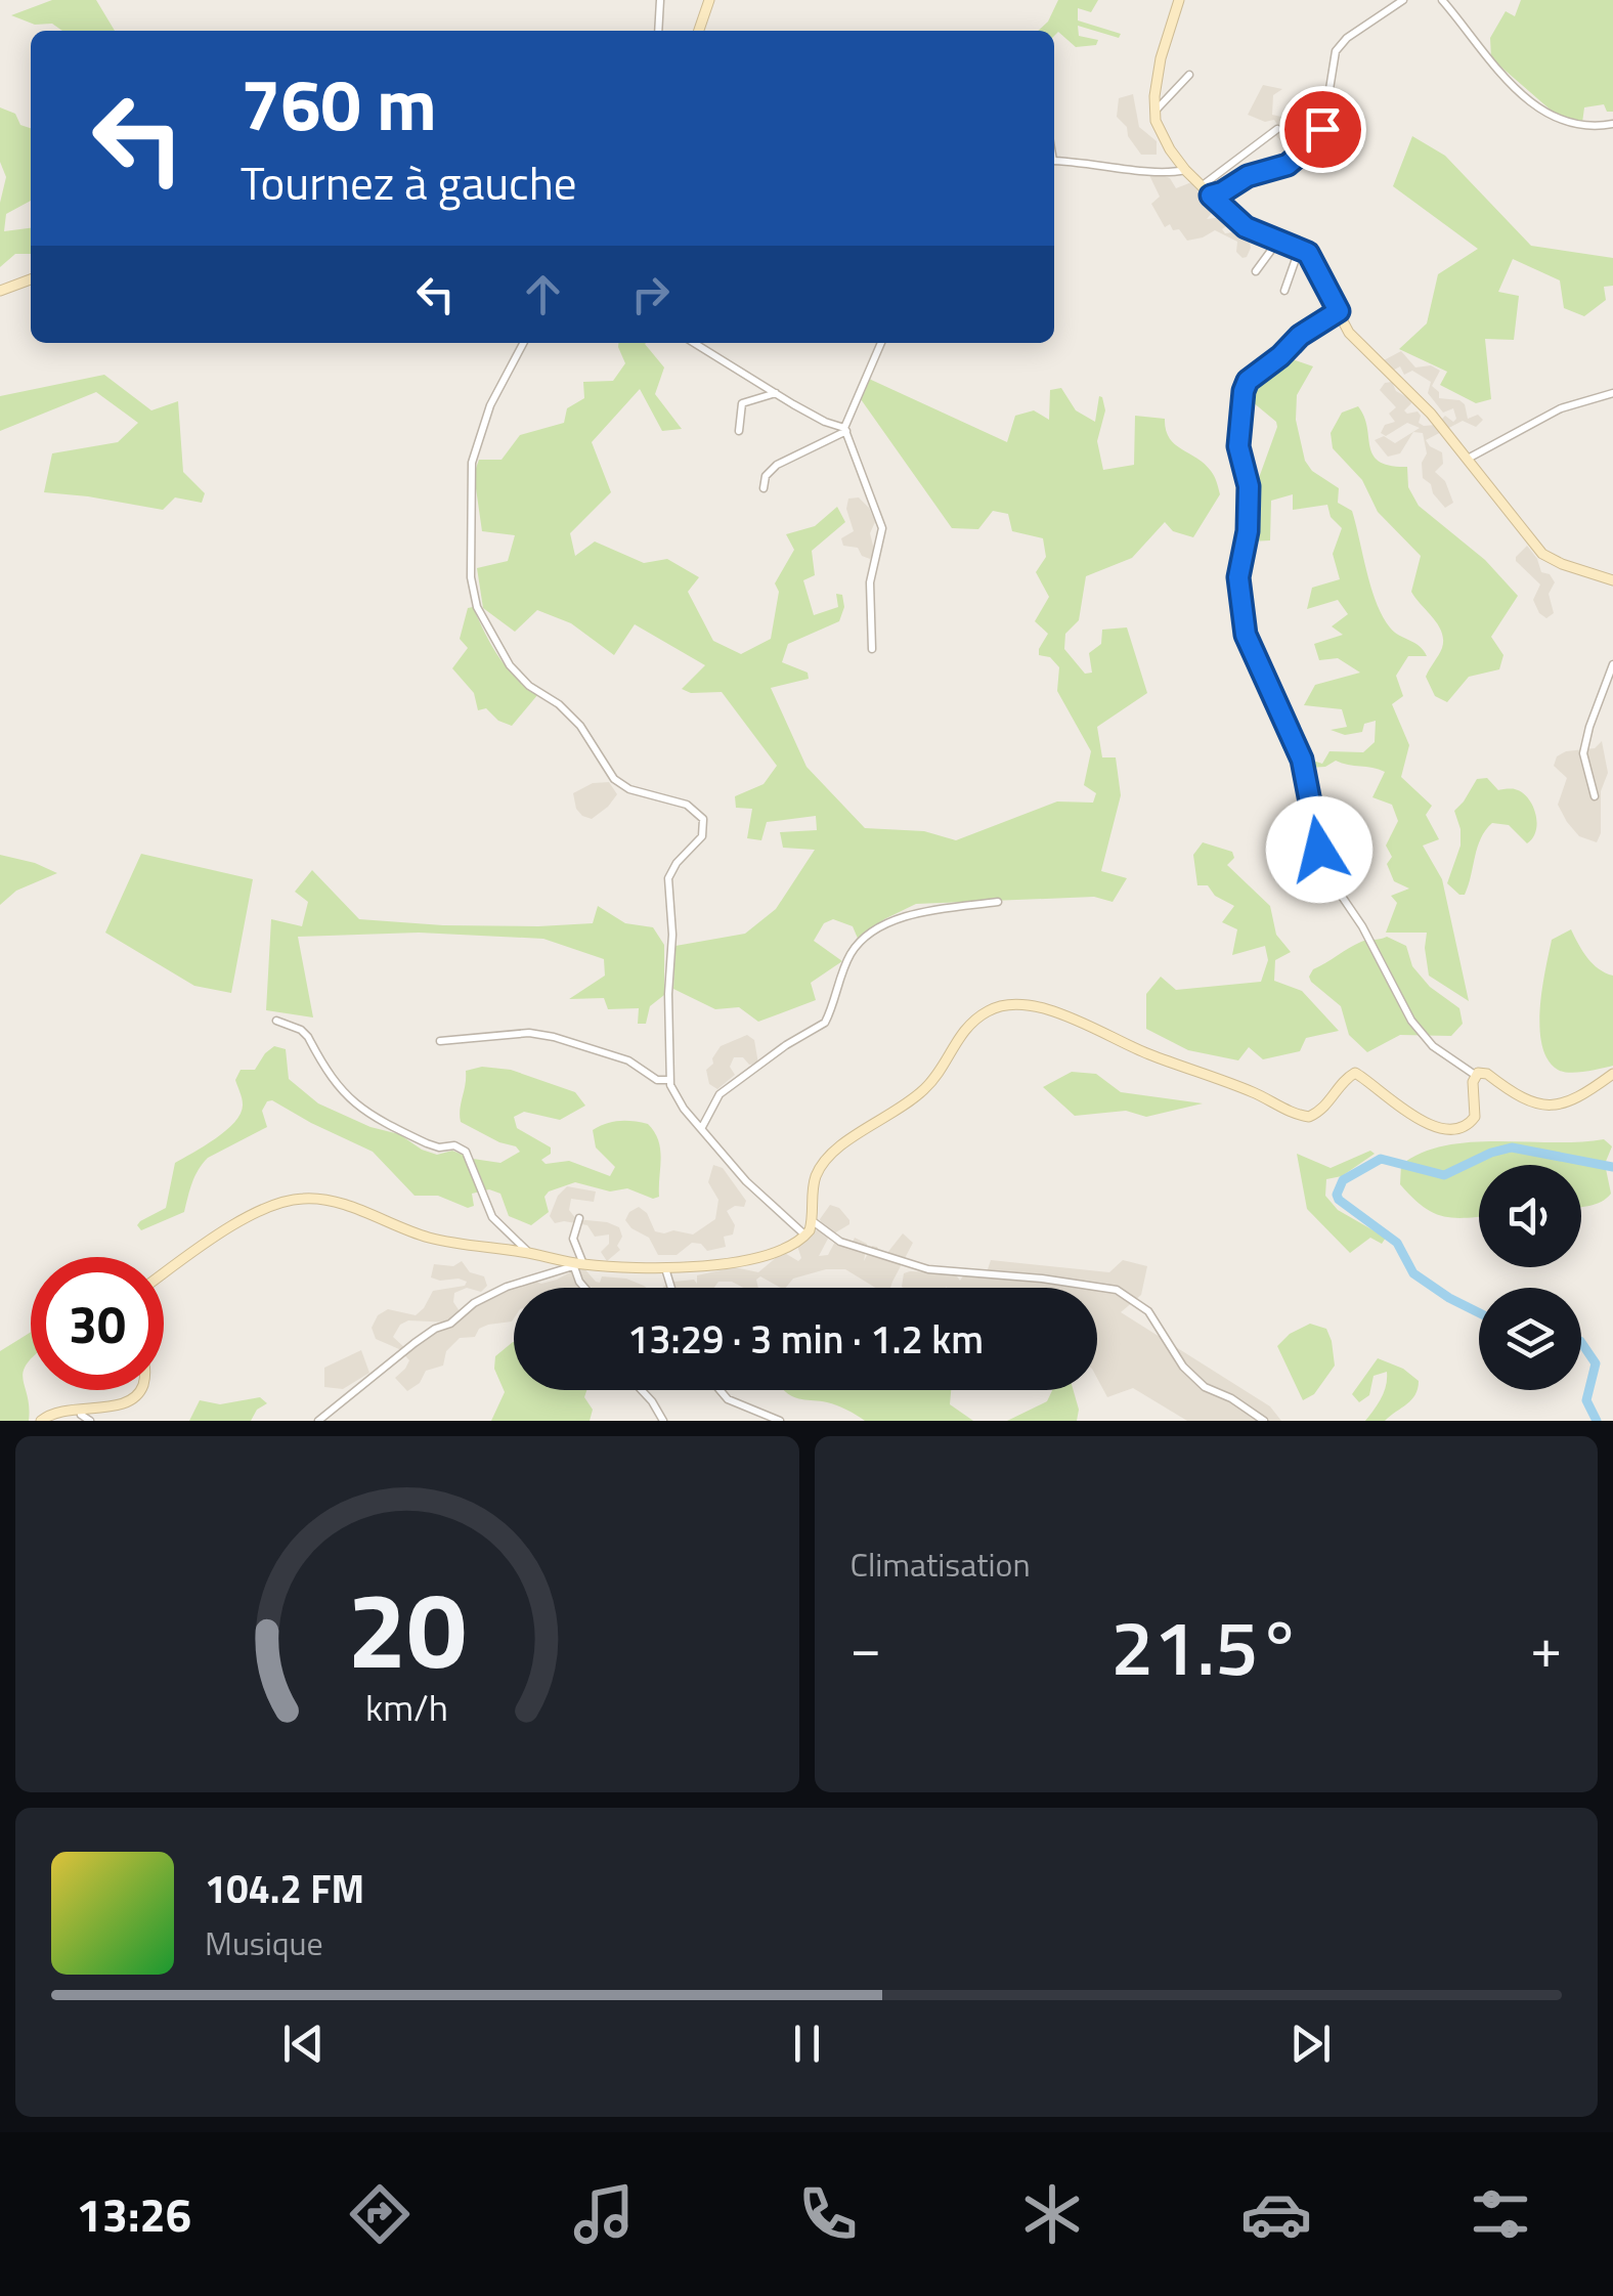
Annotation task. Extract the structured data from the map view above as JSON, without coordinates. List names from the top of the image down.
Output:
{
  "page": {
    "turn": ["760 m", "Tournez à gauche"],
    "limit": "30",
    "trip": "13:29 · 3 min · 1.2 km",
    "tile": "Climatisation",
    "heat": ["−", "21.5°", "+"],
    "song": ["104.2 FM", "Musique"],
    "tabs": "13:26",
    "gauge": ["20", "km/h"]
  }
}
